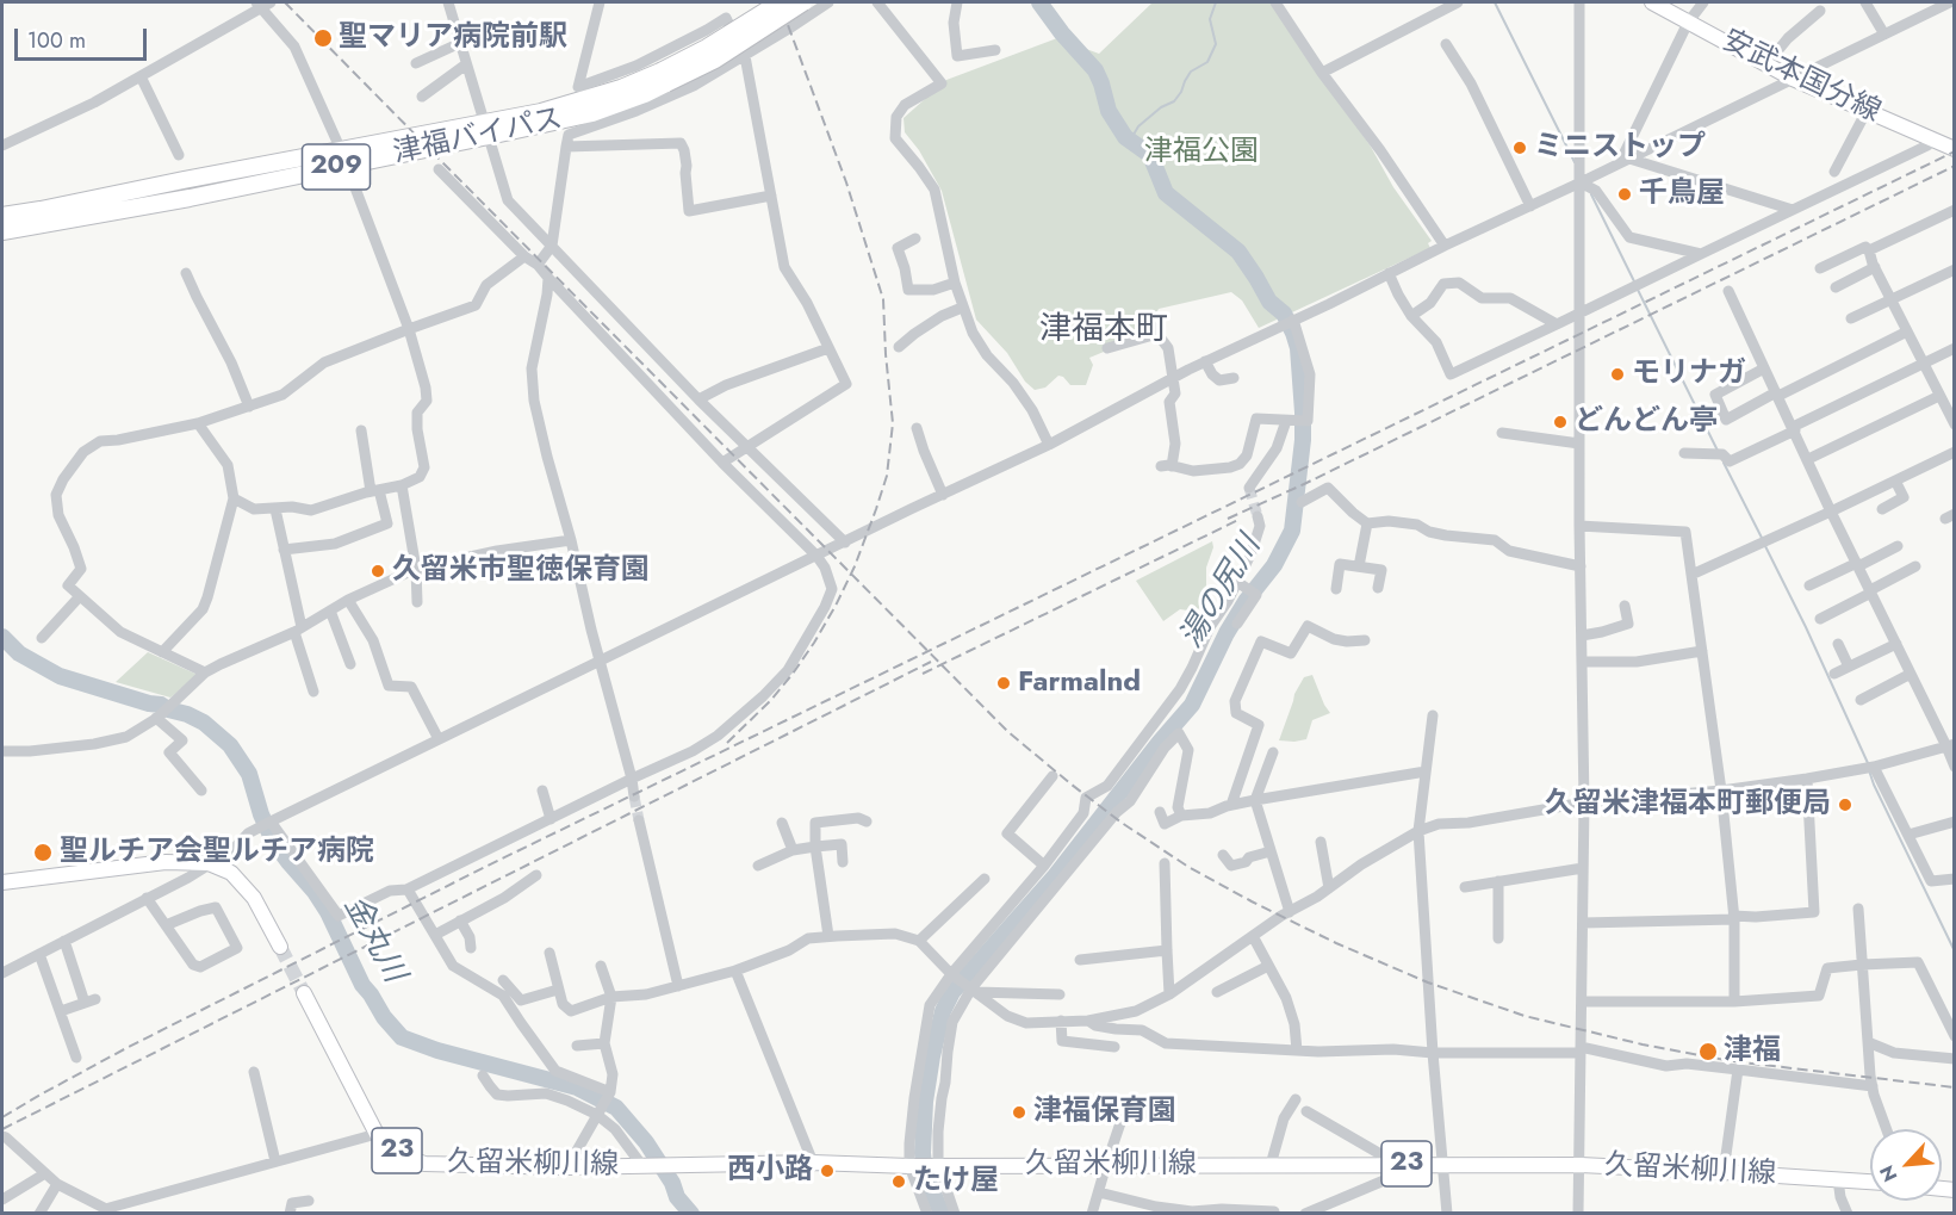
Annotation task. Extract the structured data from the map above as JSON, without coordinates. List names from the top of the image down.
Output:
{
  "streets": {
    "highway": ["津福バイパス", "209"],
    "main road": ["安武本国分線", "23", "久留米柳川線"]
  },
  "districts": ["津福本町"],
  "water": ["湯の尻川", "金丸川"],
  "parks": ["津福公園"],
  "places": [
    "聖マリア病院前駅",
    "ミニストップ",
    "千鳥屋",
    "モリナガ",
    "どんどん亭",
    "久留米市聖徳保育園",
    "Farmalnd",
    "久留米津福本町郵便局",
    "聖ルチア会聖ルチア病院",
    "津福",
    "津福保育園",
    "西小路",
    "たけ屋"
  ],
  "scale_bar": "100 m",
  "north": "bottom left"
}
